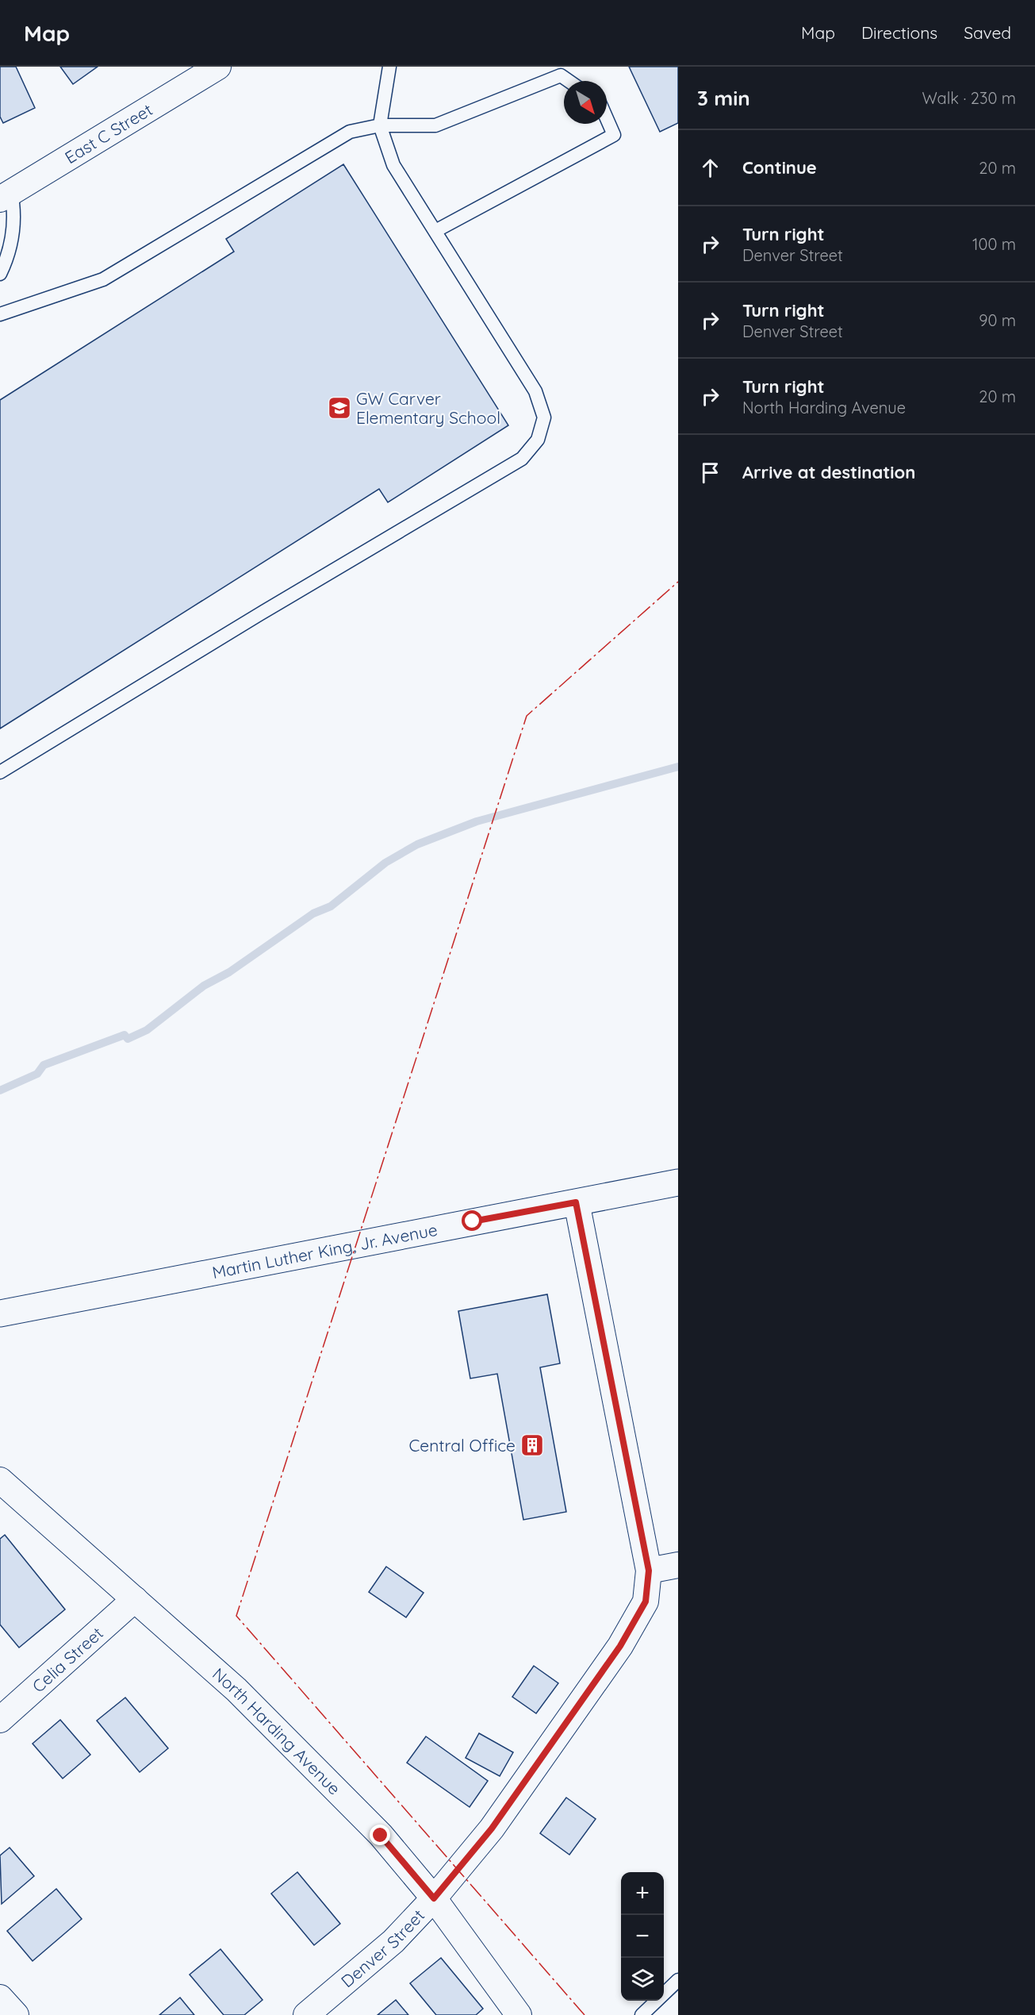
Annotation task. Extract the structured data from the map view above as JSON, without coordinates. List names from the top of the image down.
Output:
{
  "streets": {
    "main road": ["Martin Luther King, Jr. Avenue"],
    "street": [
      "East C Street",
      "Celia Street",
      "North Harding Avenue",
      "Denver Street"
    ]
  },
  "crossings": [
    ["Martin Luther King, Jr. Avenue", "Denver Street"],
    ["Celia Street", "North Harding Avenue"],
    ["North Harding Avenue", "Denver Street"]
  ],
  "places": {
    "school or university": ["GW Carver Elementary School"],
    "building": ["Central Office"]
  },
  "north": "bottom right",
  "page": {
    "header": "Map",
    "nav": ["Map", "Directions", "Saved"],
    "heading": ["3 min", "Walk · 230 m"],
    "list": [
      ["Continue", "20 m"],
      ["Turn right", "Denver Street", "100 m"],
      ["Turn right", "Denver Street", "90 m"],
      ["Turn right", "North Harding Avenue", "20 m"],
      "Arrive at destination"
    ],
    "map_buttons": ["+", "−"]
  }
}
